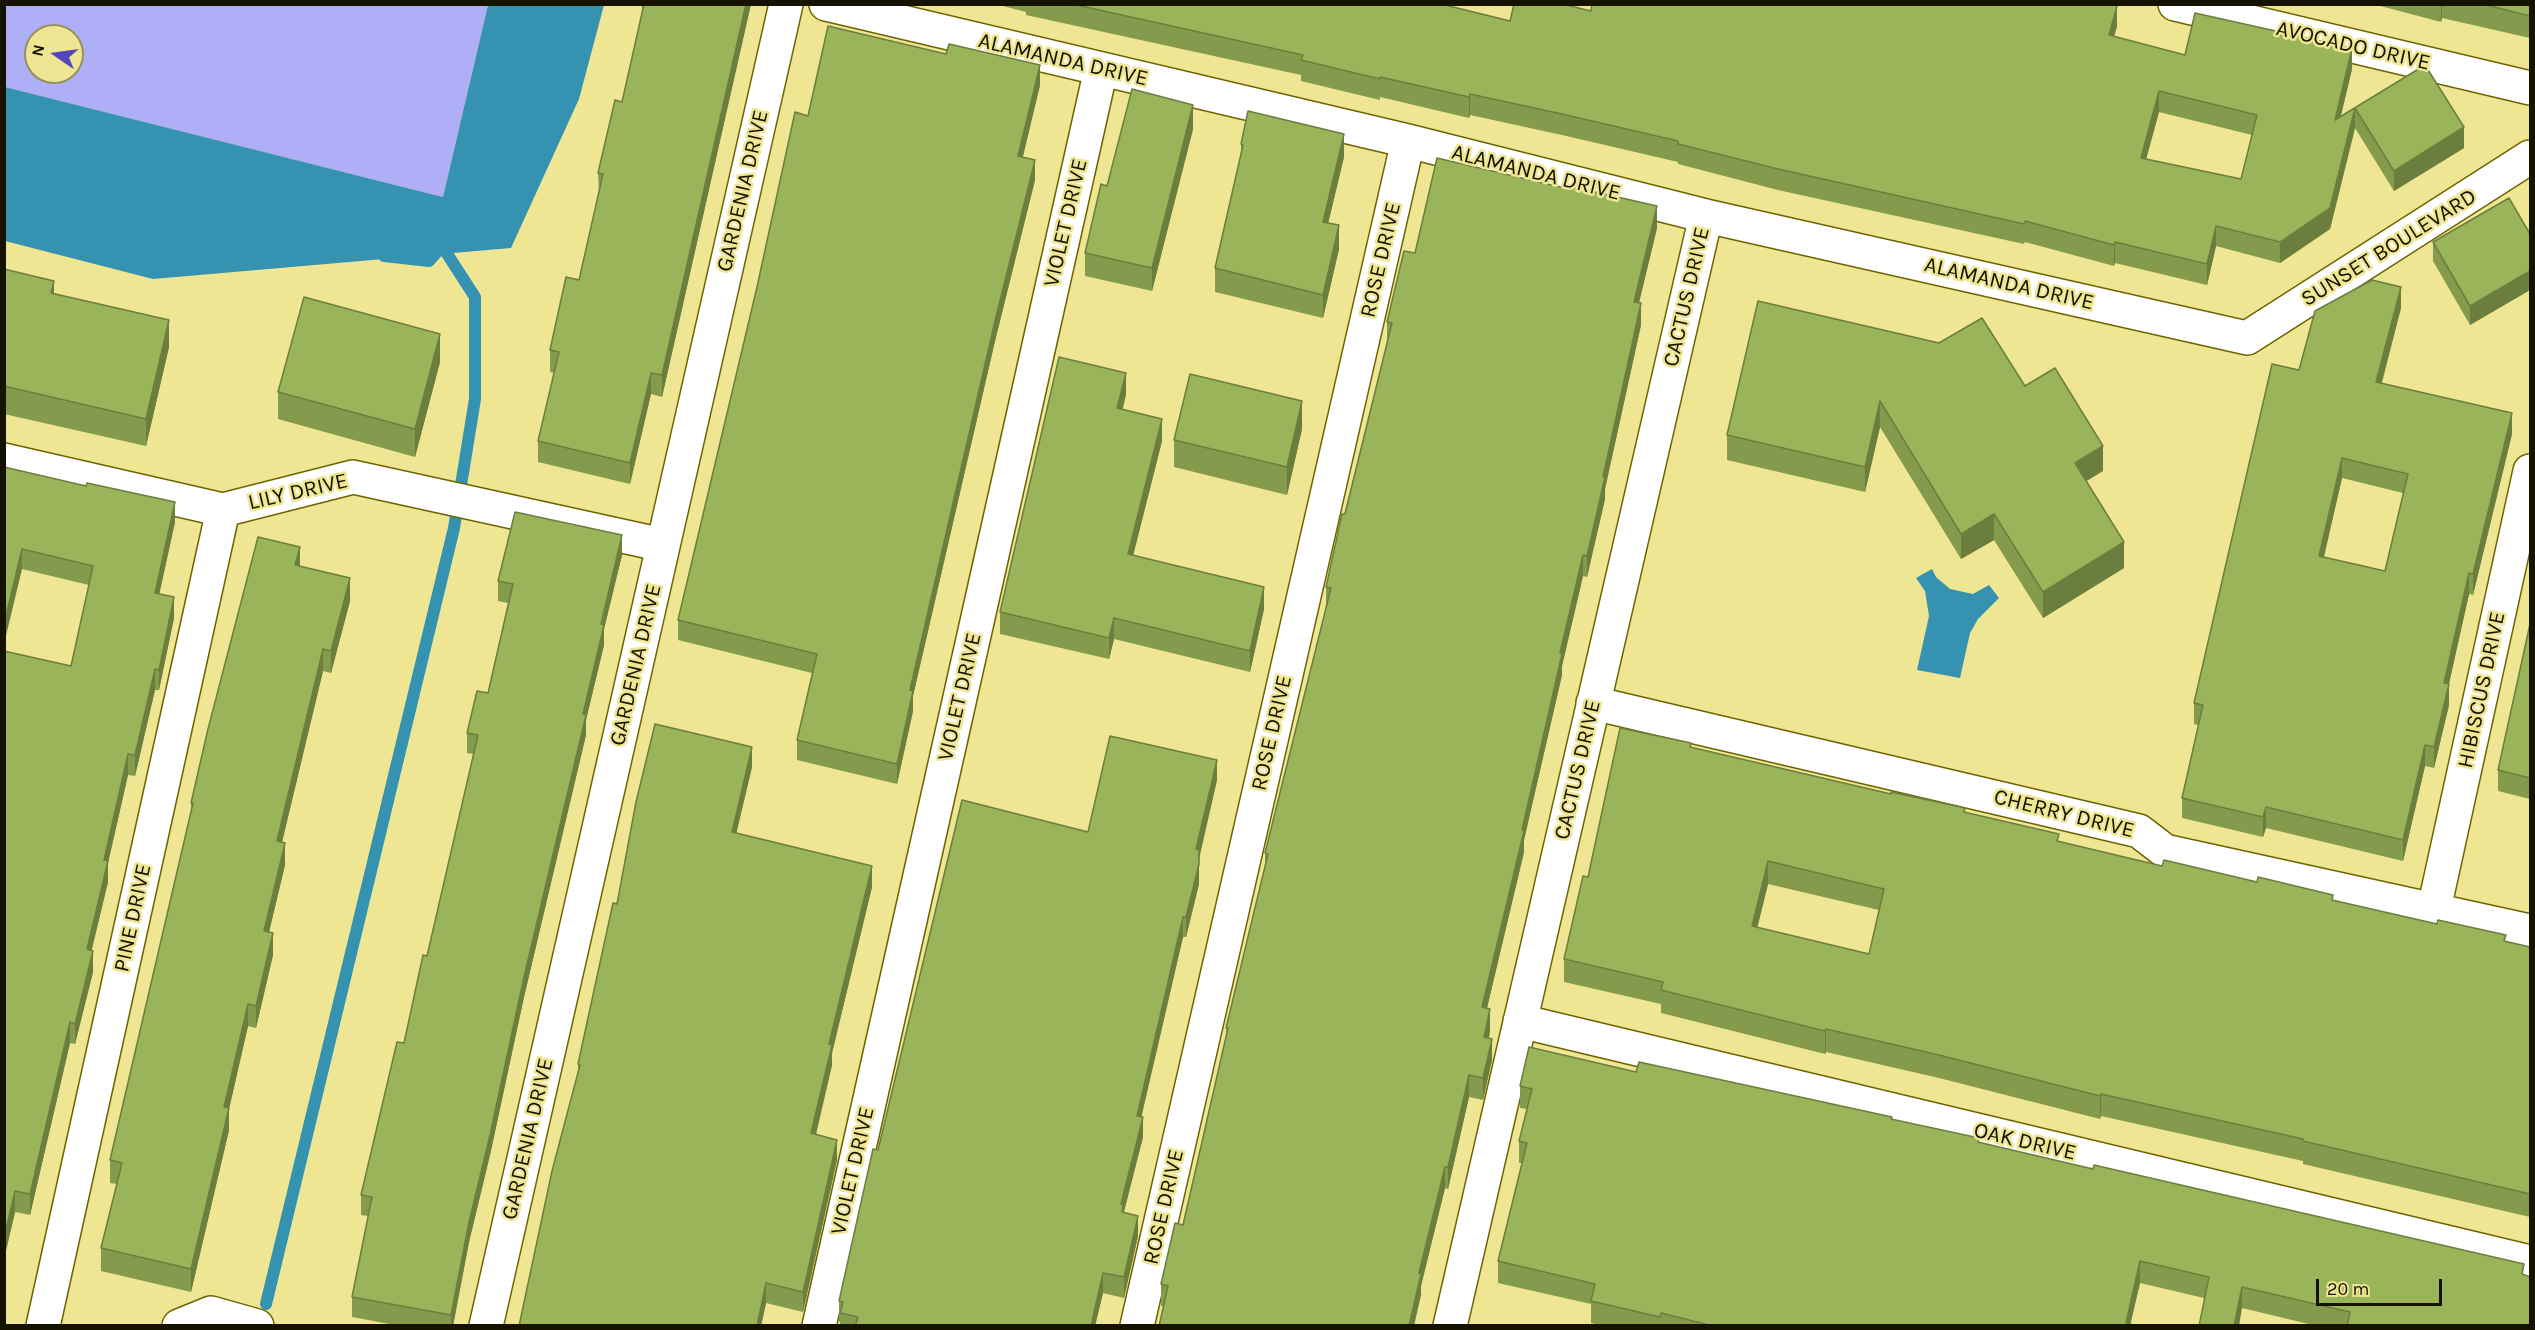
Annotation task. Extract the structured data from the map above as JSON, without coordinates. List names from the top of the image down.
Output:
{
  "streets": {
    "street": [
      "AVOCADO DRIVE",
      "ALAMANDA DRIVE",
      "GARDENIA DRIVE",
      "VIOLET DRIVE",
      "SUNSET BOULEVARD",
      "ROSE DRIVE",
      "CACTUS DRIVE",
      "LILY DRIVE",
      "HIBISCUS DRIVE",
      "CHERRY DRIVE",
      "PINE DRIVE",
      "OAK DRIVE"
    ]
  },
  "crossings": [
    ["ALAMANDA DRIVE", "VIOLET DRIVE"],
    ["ALAMANDA DRIVE", "SUNSET BOULEVARD"],
    ["ALAMANDA DRIVE", "ROSE DRIVE"],
    ["ALAMANDA DRIVE", "CACTUS DRIVE"],
    ["GARDENIA DRIVE", "LILY DRIVE"],
    ["CACTUS DRIVE", "CHERRY DRIVE"],
    ["CACTUS DRIVE", "OAK DRIVE"],
    ["LILY DRIVE", "PINE DRIVE"],
    ["HIBISCUS DRIVE", "CHERRY DRIVE"]
  ],
  "scale_bar": "20 m",
  "north": "left"
}
